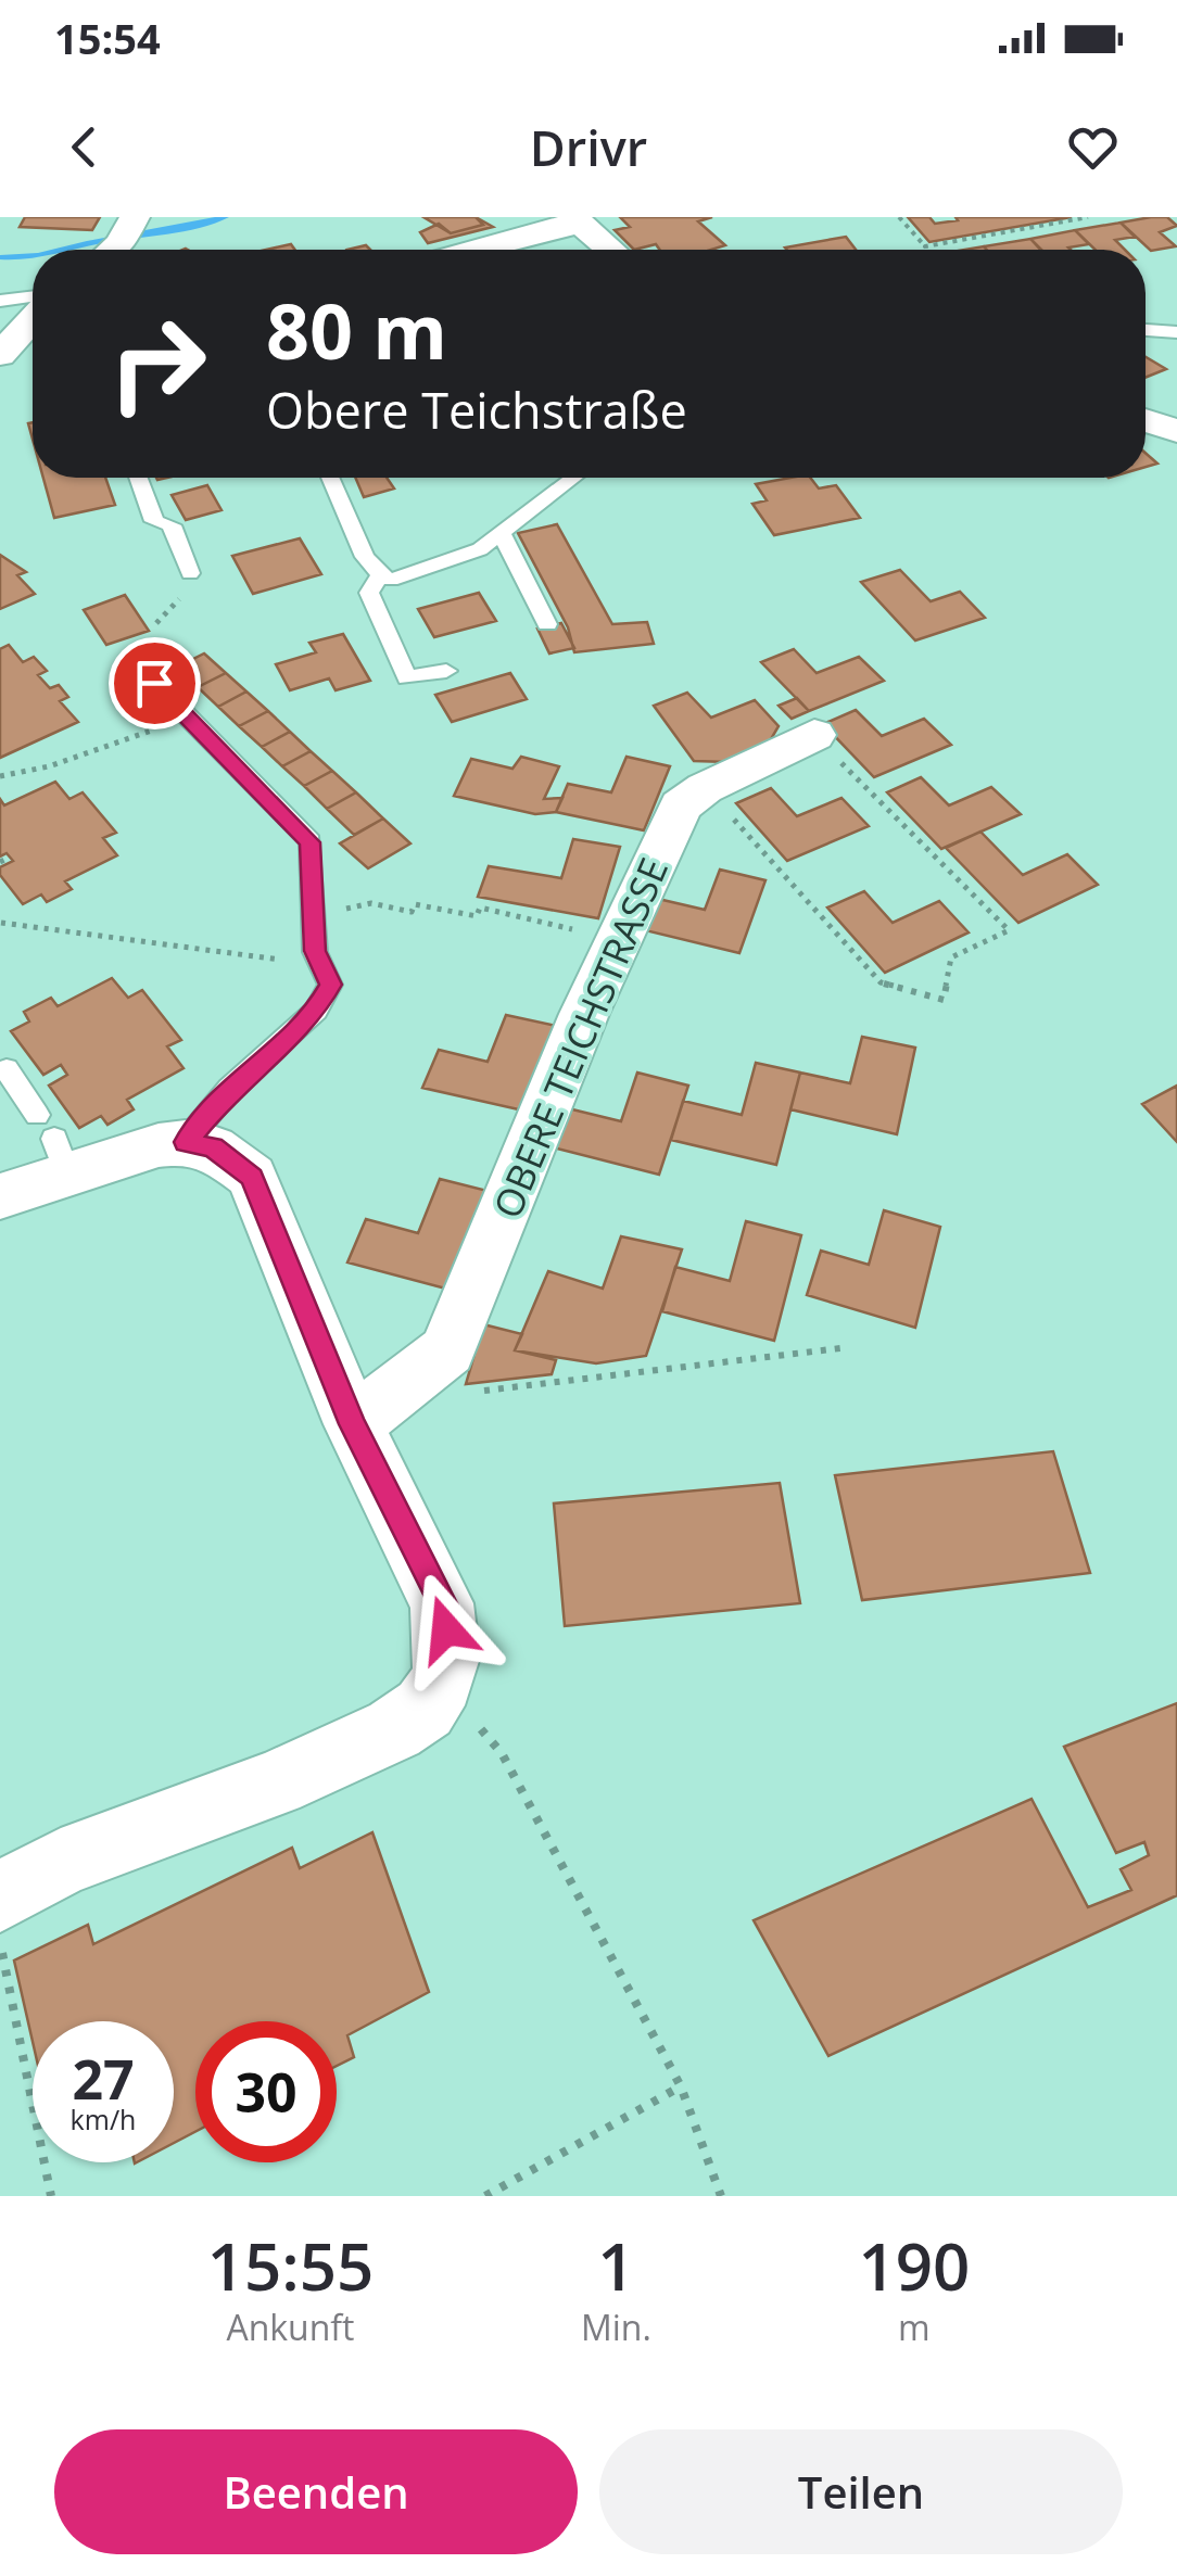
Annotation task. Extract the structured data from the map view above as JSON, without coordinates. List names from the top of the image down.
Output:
{
  "streets": {
    "street": ["OBERE TEICHSTRASSE"]
  },
  "page": {
    "status": "15:54",
    "header": "Drivr",
    "turn": ["80 m", "Obere Teichstraße"],
    "speed": "27 km/h",
    "limit": "30",
    "eta": [
      "15:55",
      "Ankunft",
      "1",
      "Min.",
      "190",
      "m"
    ],
    "buttons": ["Beenden", "Teilen"]
  }
}
